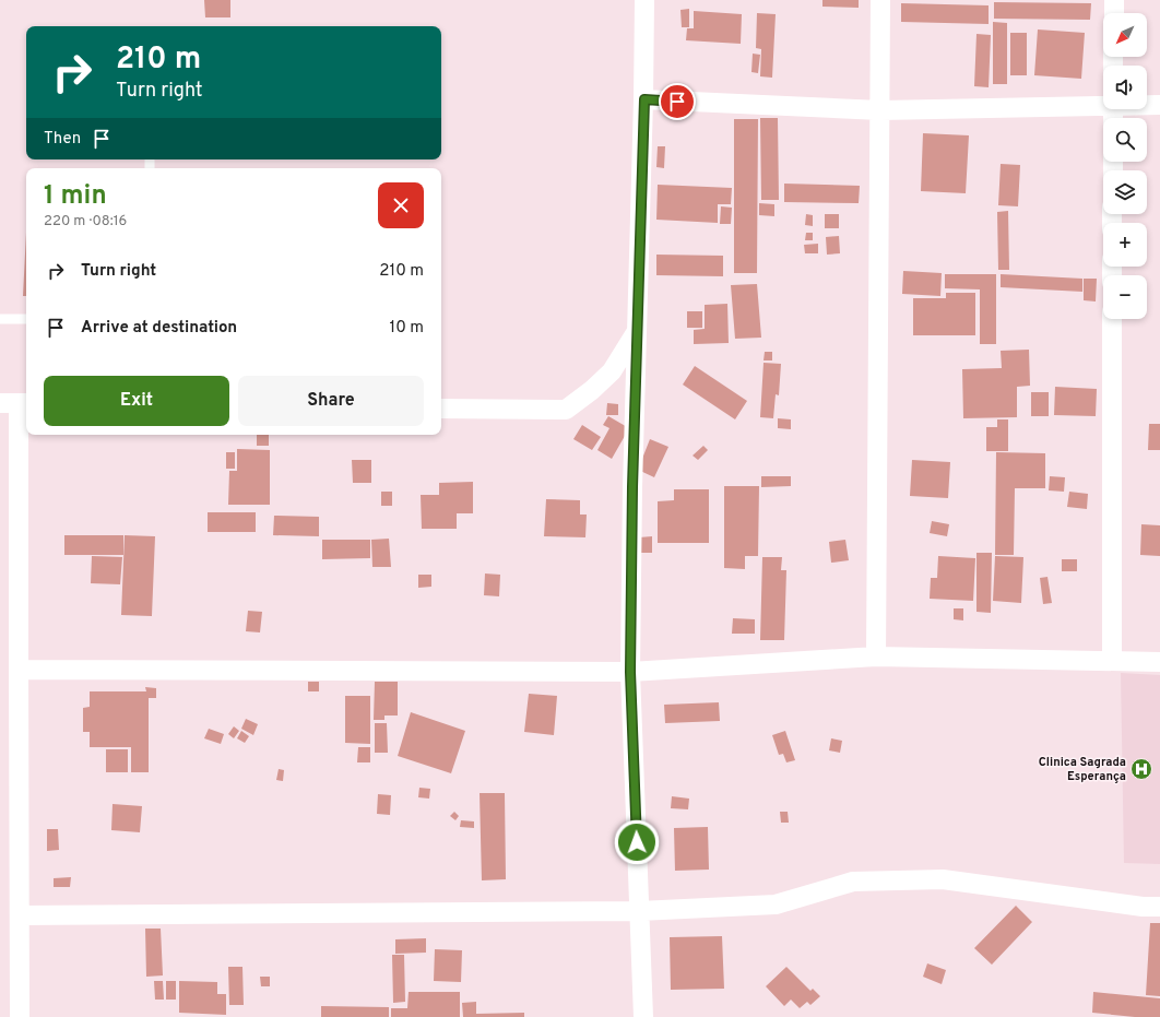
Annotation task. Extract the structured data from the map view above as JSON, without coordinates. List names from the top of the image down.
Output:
{
  "places": {
    "hospital": ["Clinica Sagrada Esperança"]
  },
  "north": "bottom left",
  "page": {
    "map_buttons": ["+", "−"],
    "turn": ["210 m", "Turn right"],
    "then": "Then",
    "heading": ["1 min", "220 m · 08:16"],
    "list": [
      {
        "name": "Turn right",
        "value": "210 m"
      },
      {
        "name": "Arrive at destination",
        "value": "10 m"
      }
    ],
    "buttons": ["Exit", "Share"]
  }
}
